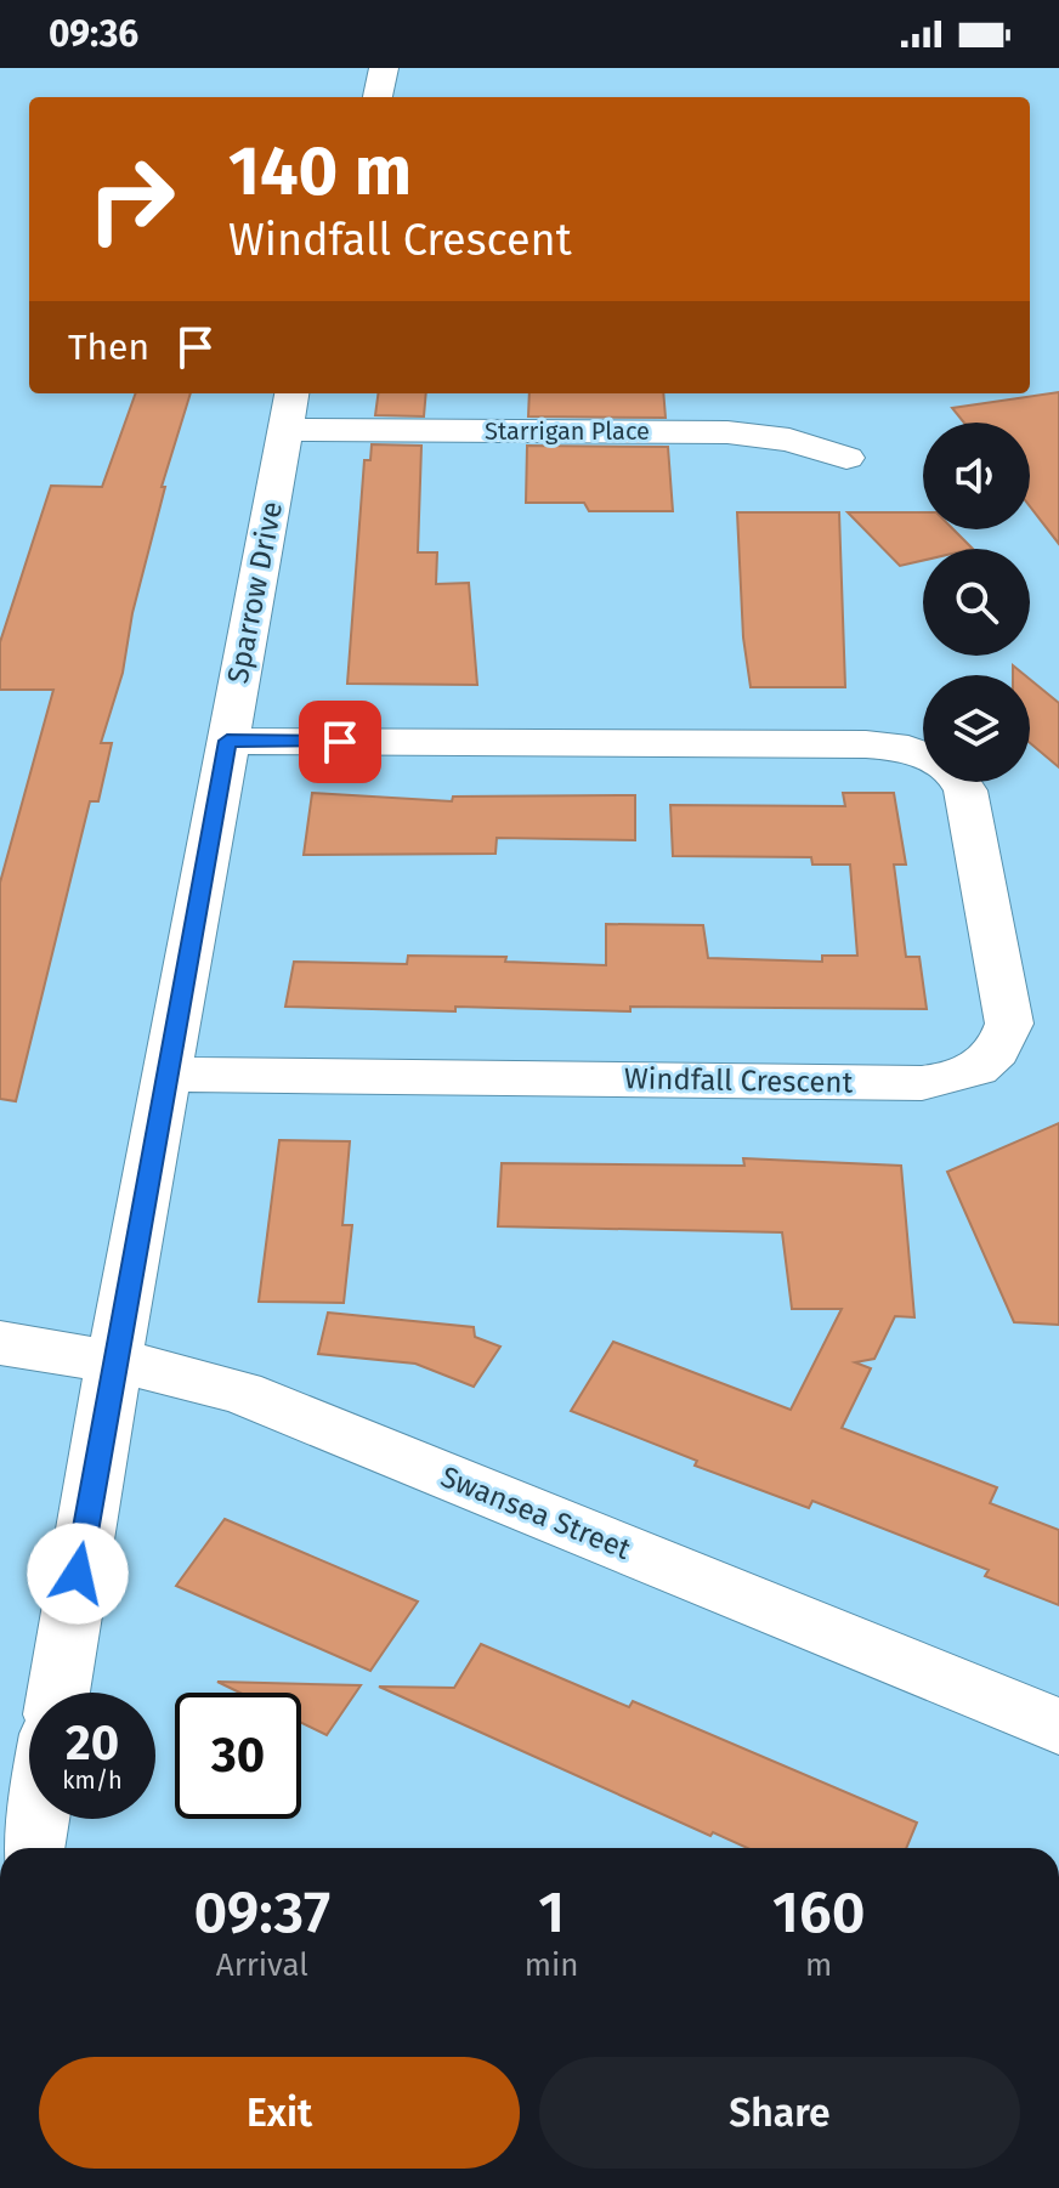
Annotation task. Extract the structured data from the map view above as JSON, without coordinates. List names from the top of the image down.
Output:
{
  "streets": {
    "street": [
      "Starrigan Place",
      "Sparrow Drive",
      "Windfall Crescent",
      "Swansea Street"
    ]
  },
  "crossings": [
    ["Starrigan Place", "Sparrow Drive"],
    ["Sparrow Drive", "Windfall Crescent"],
    ["Sparrow Drive", "Swansea Street"]
  ],
  "page": {
    "status": "09:36",
    "turn": ["140 m", "Windfall Crescent"],
    "then": "Then",
    "speed": "20 km/h",
    "limit": "30",
    "eta": [
      "09:37",
      "Arrival",
      "1",
      "min",
      "160",
      "m"
    ],
    "buttons": ["Exit", "Share"]
  }
}
